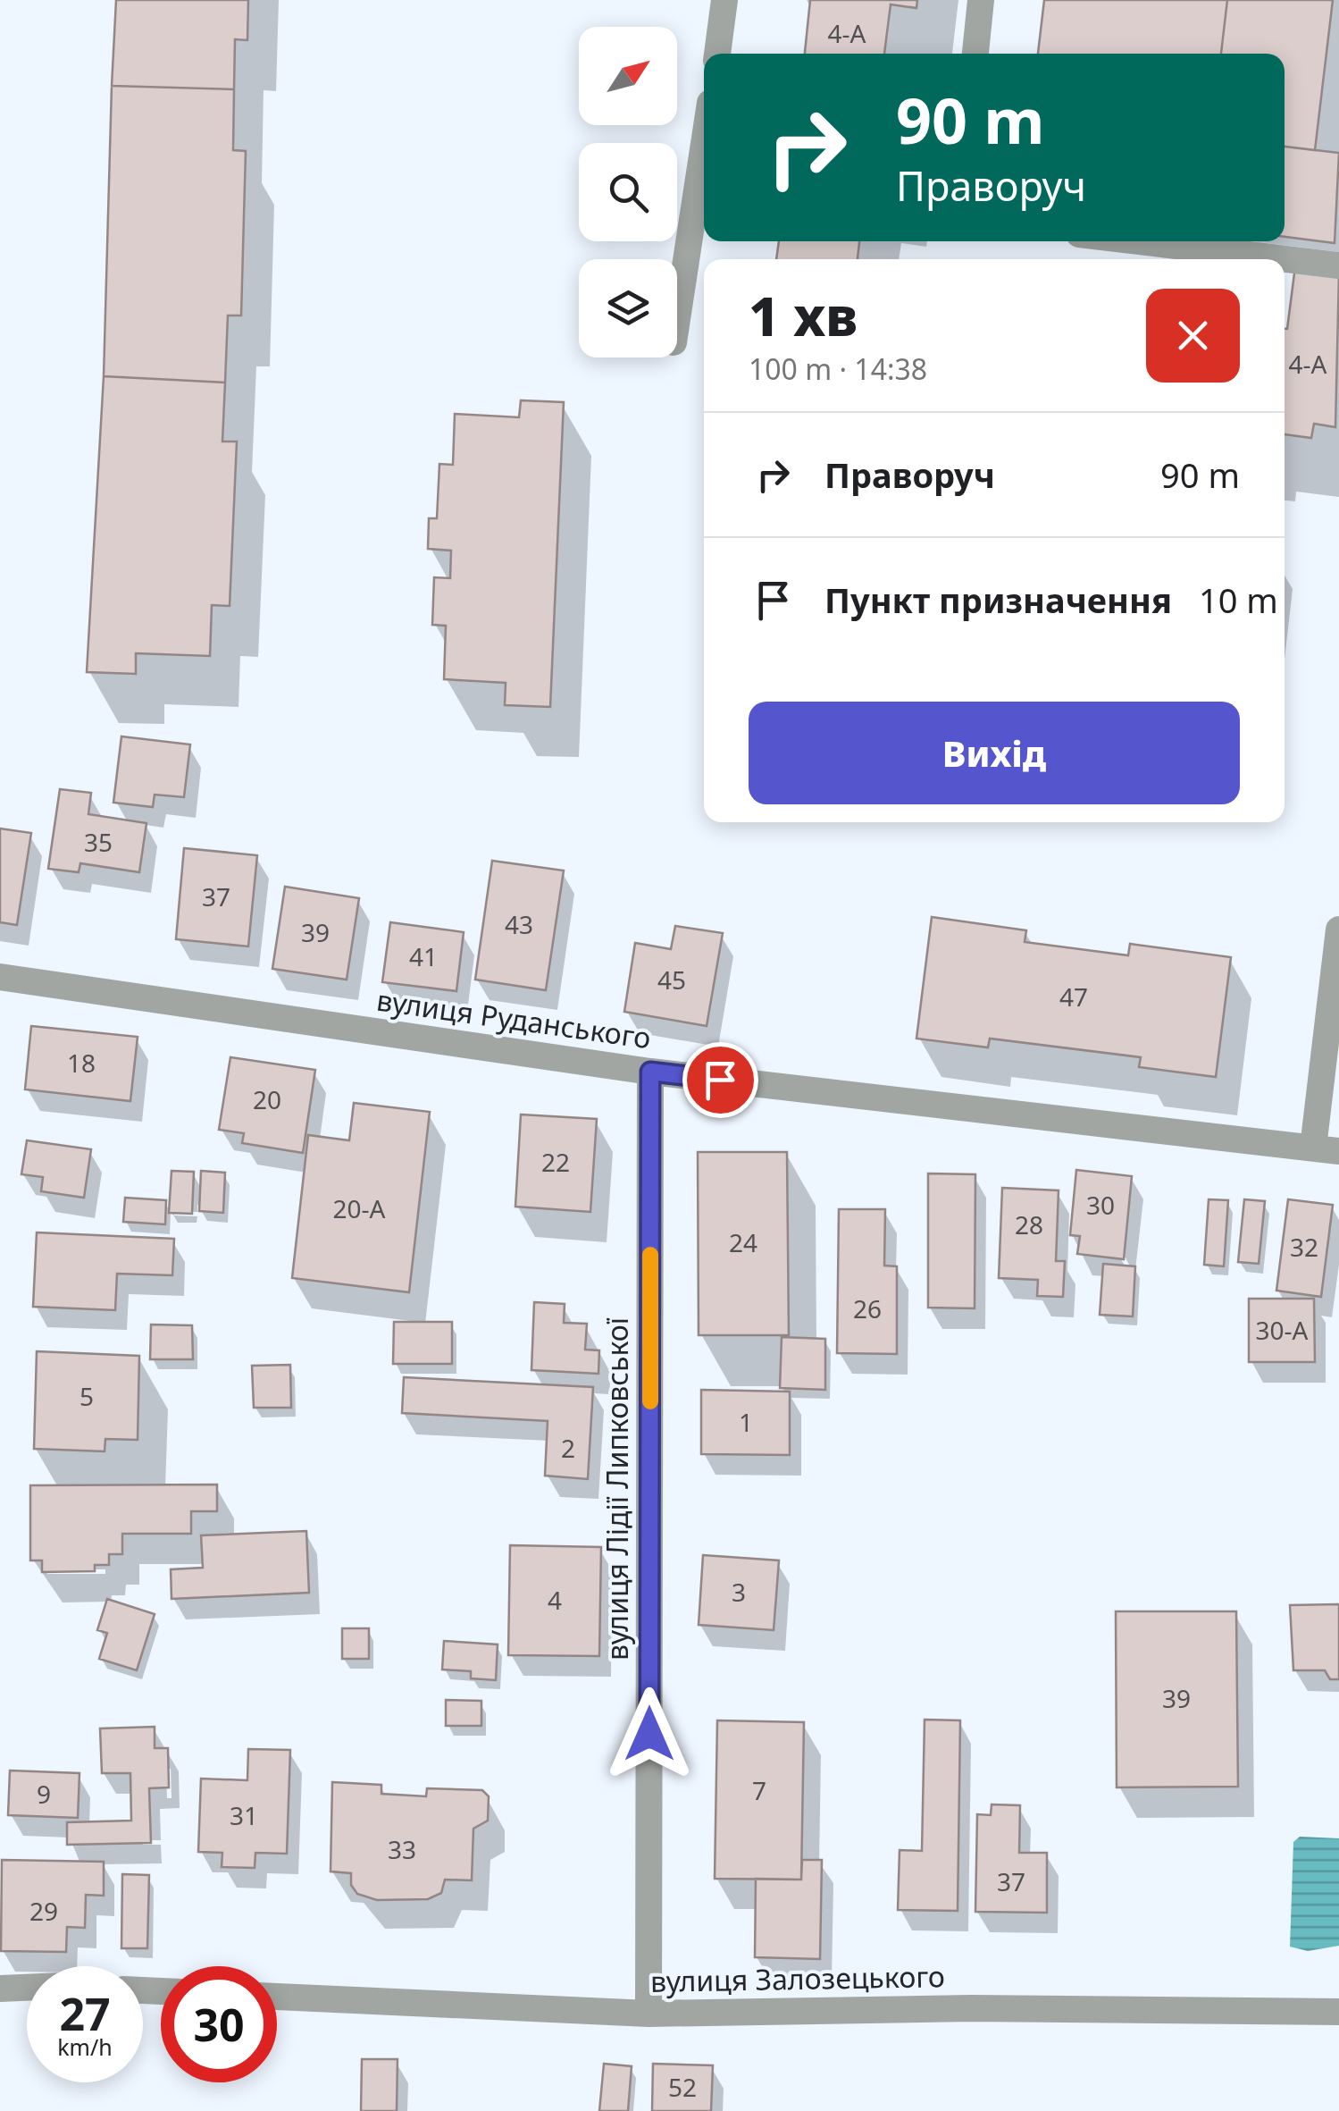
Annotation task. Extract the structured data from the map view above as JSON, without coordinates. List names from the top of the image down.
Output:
{
  "streets": {
    "street": ["вулиця Руданського", "вулиця Лідії Липковської", "вулиця Залозецького"]
  },
  "crossings": [
    ["вулиця Руданського", "вулиця Лідії Липковської"],
    ["вулиця Лідії Липковської", "вулиця Залозецького"]
  ],
  "house_numbers": [
    "4-А",
    "4-А",
    "35",
    "37",
    "43",
    "39",
    "41",
    "45",
    "47",
    "18",
    "20",
    "22",
    "30",
    "20-А",
    "28",
    "24",
    "32",
    "26",
    "30-А",
    "5",
    "1",
    "2",
    "3",
    "4",
    "39",
    "7",
    "9",
    "31",
    "33",
    "37",
    "29",
    "52"
  ],
  "north": "top right",
  "page": {
    "turn": ["90 m", "Праворуч"],
    "heading": ["1 хв", "100 m · 14:38"],
    "list": [
      {
        "name": "Праворуч",
        "value": "90 m"
      },
      {
        "name": "Пункт призначення",
        "value": "10 m"
      }
    ],
    "buttons": "Вихід",
    "speed": "27 km/h",
    "limit": "30"
  }
}
